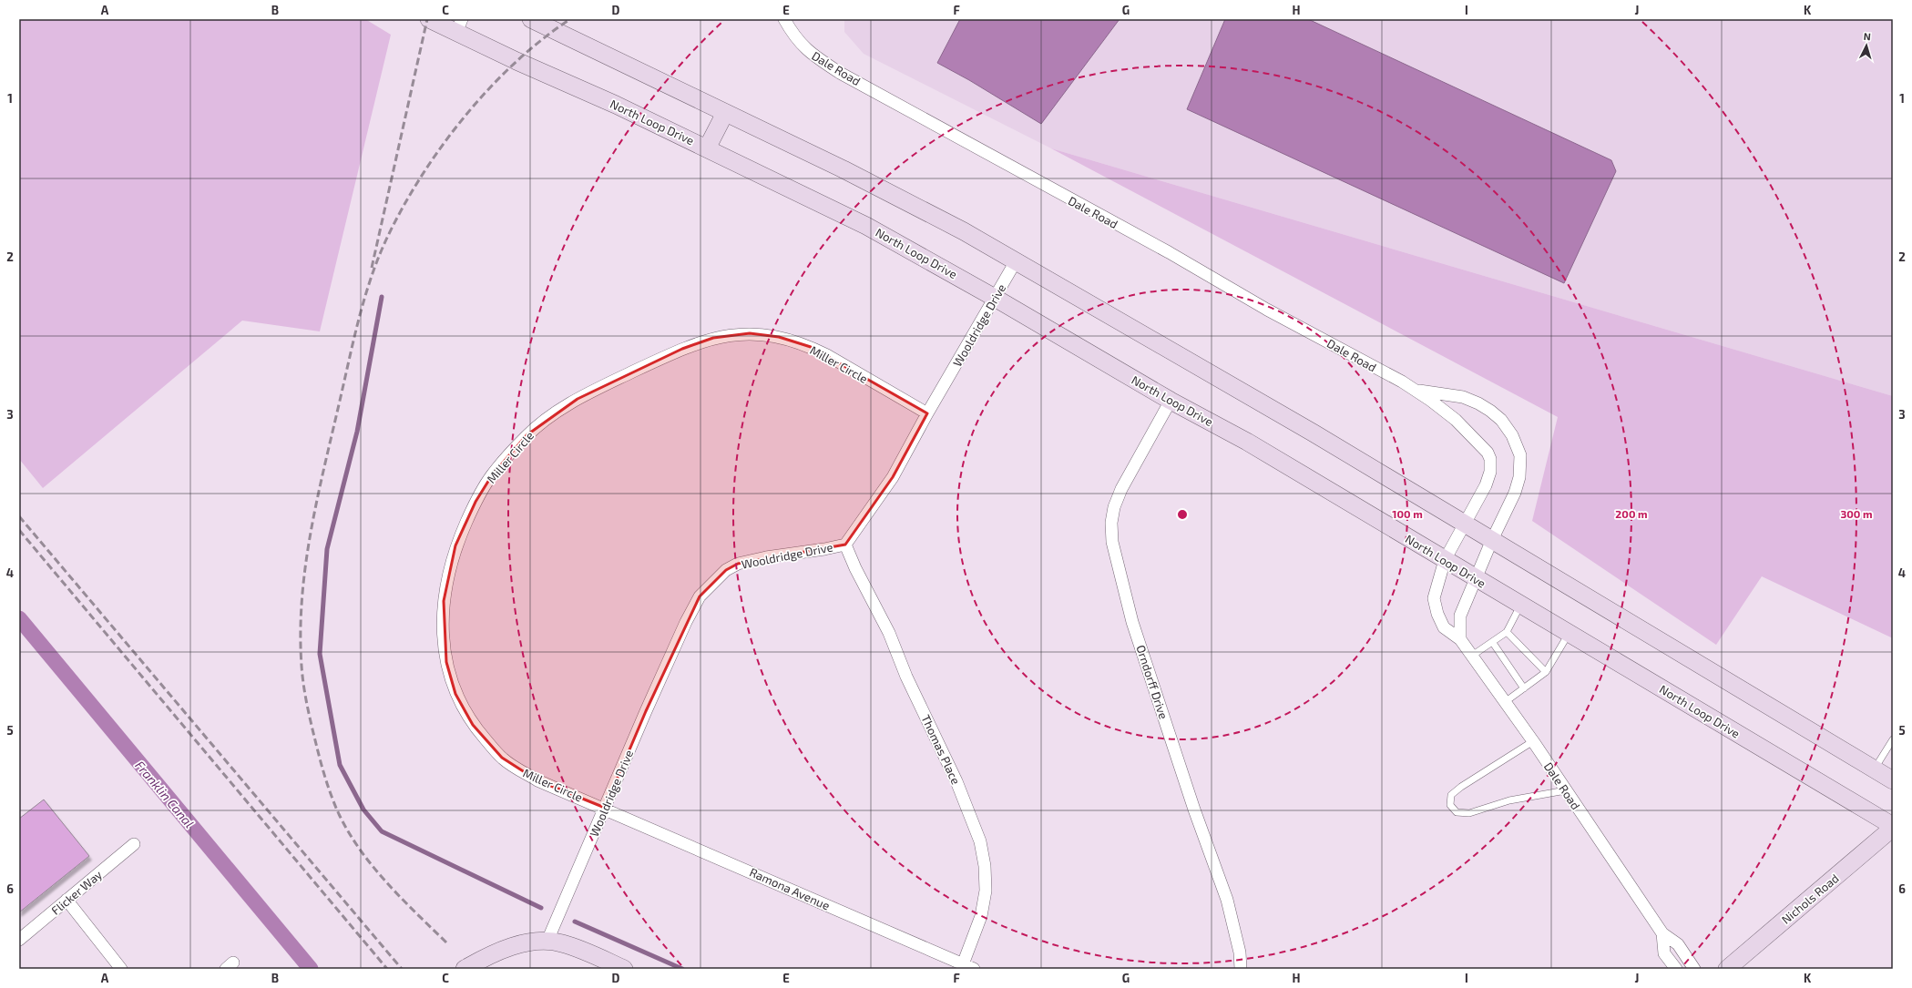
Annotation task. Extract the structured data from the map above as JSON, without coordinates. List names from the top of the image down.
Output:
{
  "streets": {
    "main road": ["North Loop Drive", "Nichols Road"],
    "street": [
      "Dale Road",
      "Wooldridge Drive",
      "Miller Circle",
      "Orndorff Drive",
      "Thomas Place",
      "Ramona Avenue",
      "Flicker Way"
    ]
  },
  "crossings": [
    ["Dale Road", "North Loop Drive"],
    ["North Loop Drive", "Wooldridge Drive"],
    ["North Loop Drive", "Orndorff Drive"],
    ["North Loop Drive", "Nichols Road"],
    ["Wooldridge Drive", "Miller Circle"],
    ["Wooldridge Drive", "Thomas Place"],
    ["Wooldridge Drive", "Ramona Avenue"],
    ["Miller Circle", "Ramona Avenue"],
    ["Thomas Place", "Ramona Avenue"]
  ],
  "water": ["Franklin Canal"],
  "north": "top",
  "grid": {
    "columns": [
      "A",
      "B",
      "C",
      "D",
      "E",
      "F",
      "G",
      "H",
      "I",
      "J",
      "K"
    ],
    "rows": [
      "1",
      "2",
      "3",
      "4",
      "5",
      "6"
    ]
  },
  "rings": ["100 m", "200 m", "300 m"]
}
